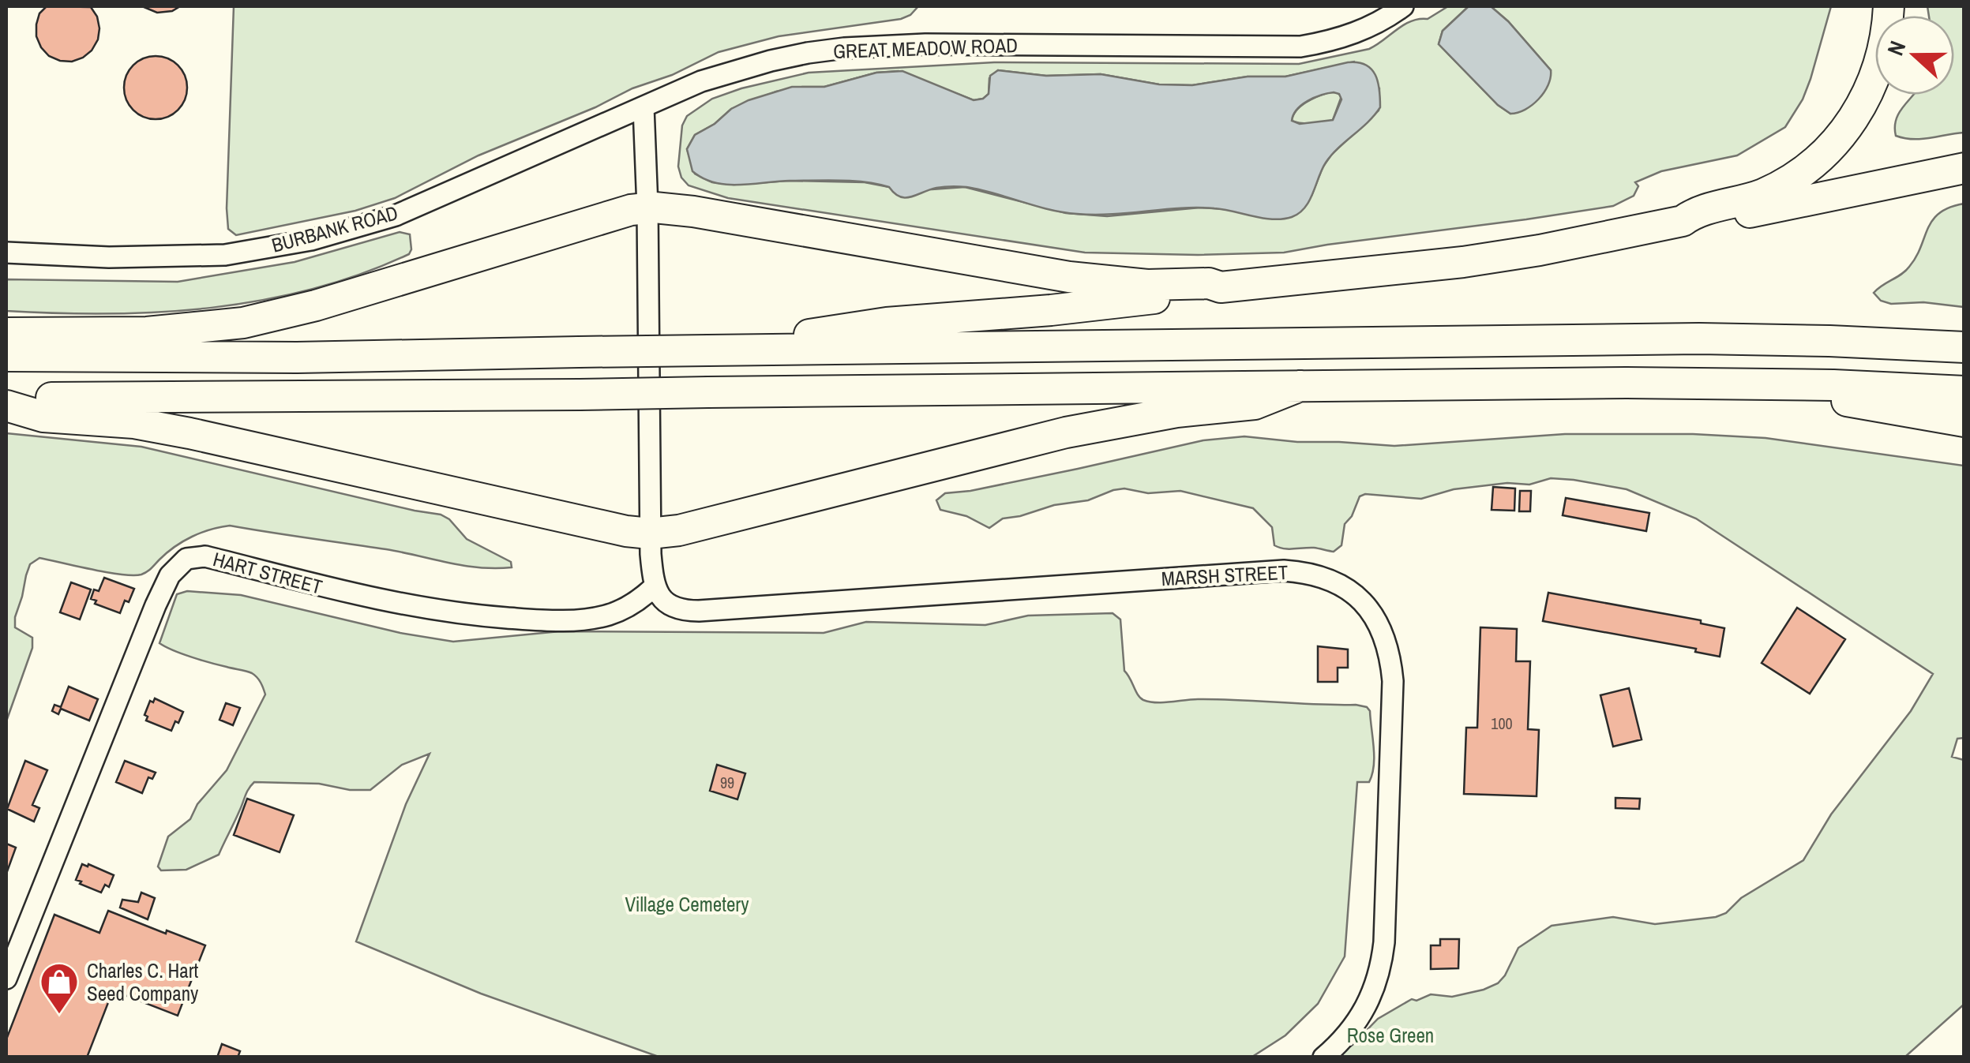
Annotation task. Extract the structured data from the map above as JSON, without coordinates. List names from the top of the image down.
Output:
{
  "streets": {
    "street": [
      "GREAT MEADOW ROAD",
      "BURBANK ROAD",
      "HART STREET",
      "MARSH STREET"
    ]
  },
  "crossings": [
    ["GREAT MEADOW ROAD", "BURBANK ROAD"],
    ["HART STREET", "MARSH STREET"]
  ],
  "parks": ["Village Cemetery", "Rose Green"],
  "places": {
    "shop": ["Charles C. Hart Seed Company"]
  },
  "house_numbers": ["100", "99"],
  "north": "left"
}
